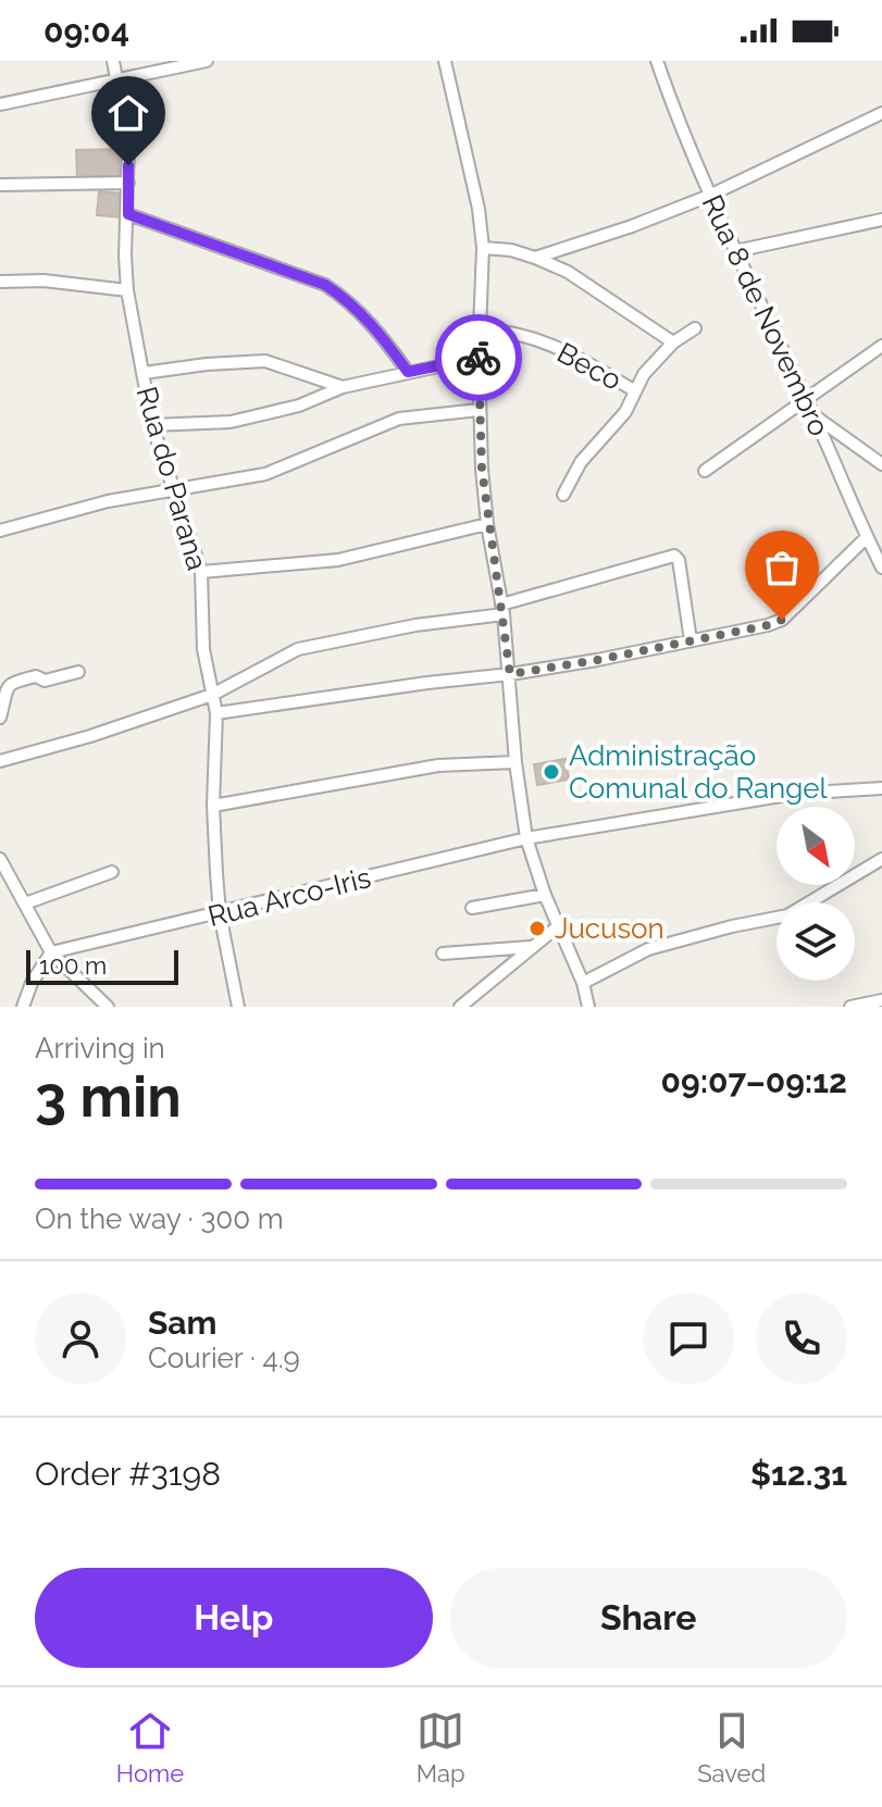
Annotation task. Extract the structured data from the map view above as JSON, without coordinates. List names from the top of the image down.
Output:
{
  "streets": {
    "street": [
      "Rua 8 de Novembro",
      "Beco",
      "Rua do Parana",
      "Rua Arco-Iris"
    ]
  },
  "crossings": [
    ["Rua do Parana", "Rua Arco-Iris"]
  ],
  "places": ["Administração Comunal do Rangel", "Jucuson"],
  "scale_bar": "100 m",
  "north": "bottom right",
  "page": {
    "status": "09:04",
    "scale": "100 m",
    "heading": ["3 min", "Arriving in", "09:07–09:12"],
    "panel": [
      "Sam",
      "Courier · 4.9",
      "Order #3198",
      "$12.31"
    ],
    "bar": "On the way · 300 m",
    "buttons": ["Help", "Share"],
    "tabs": ["Home", "Map", "Saved"]
  }
}
